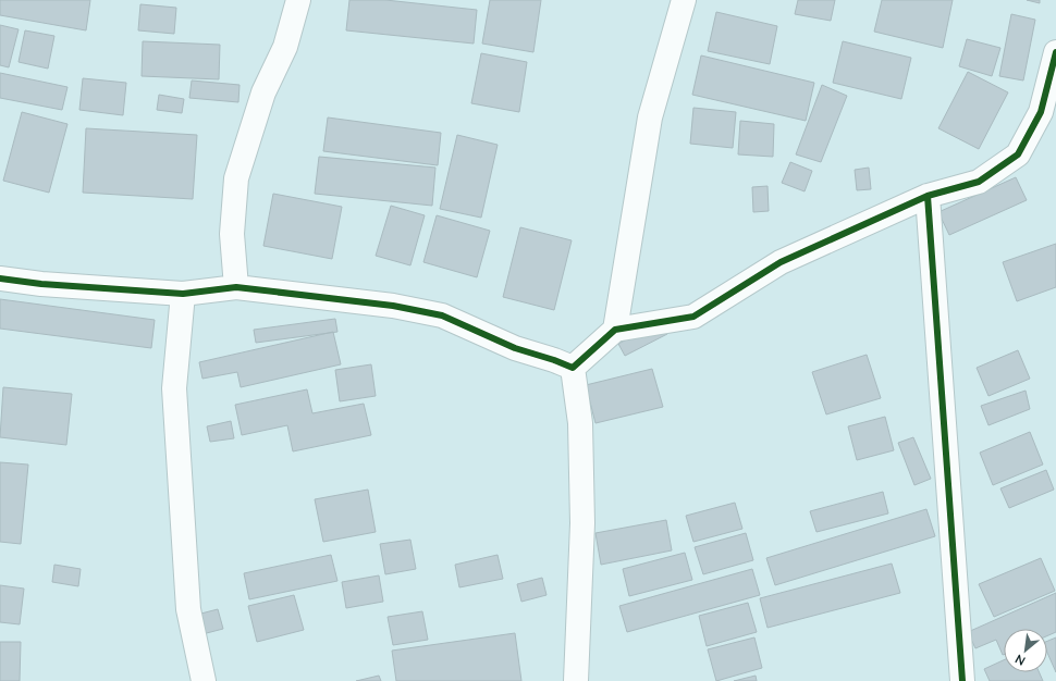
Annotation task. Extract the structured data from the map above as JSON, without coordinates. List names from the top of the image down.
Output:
{
  "north": "bottom left"
}
